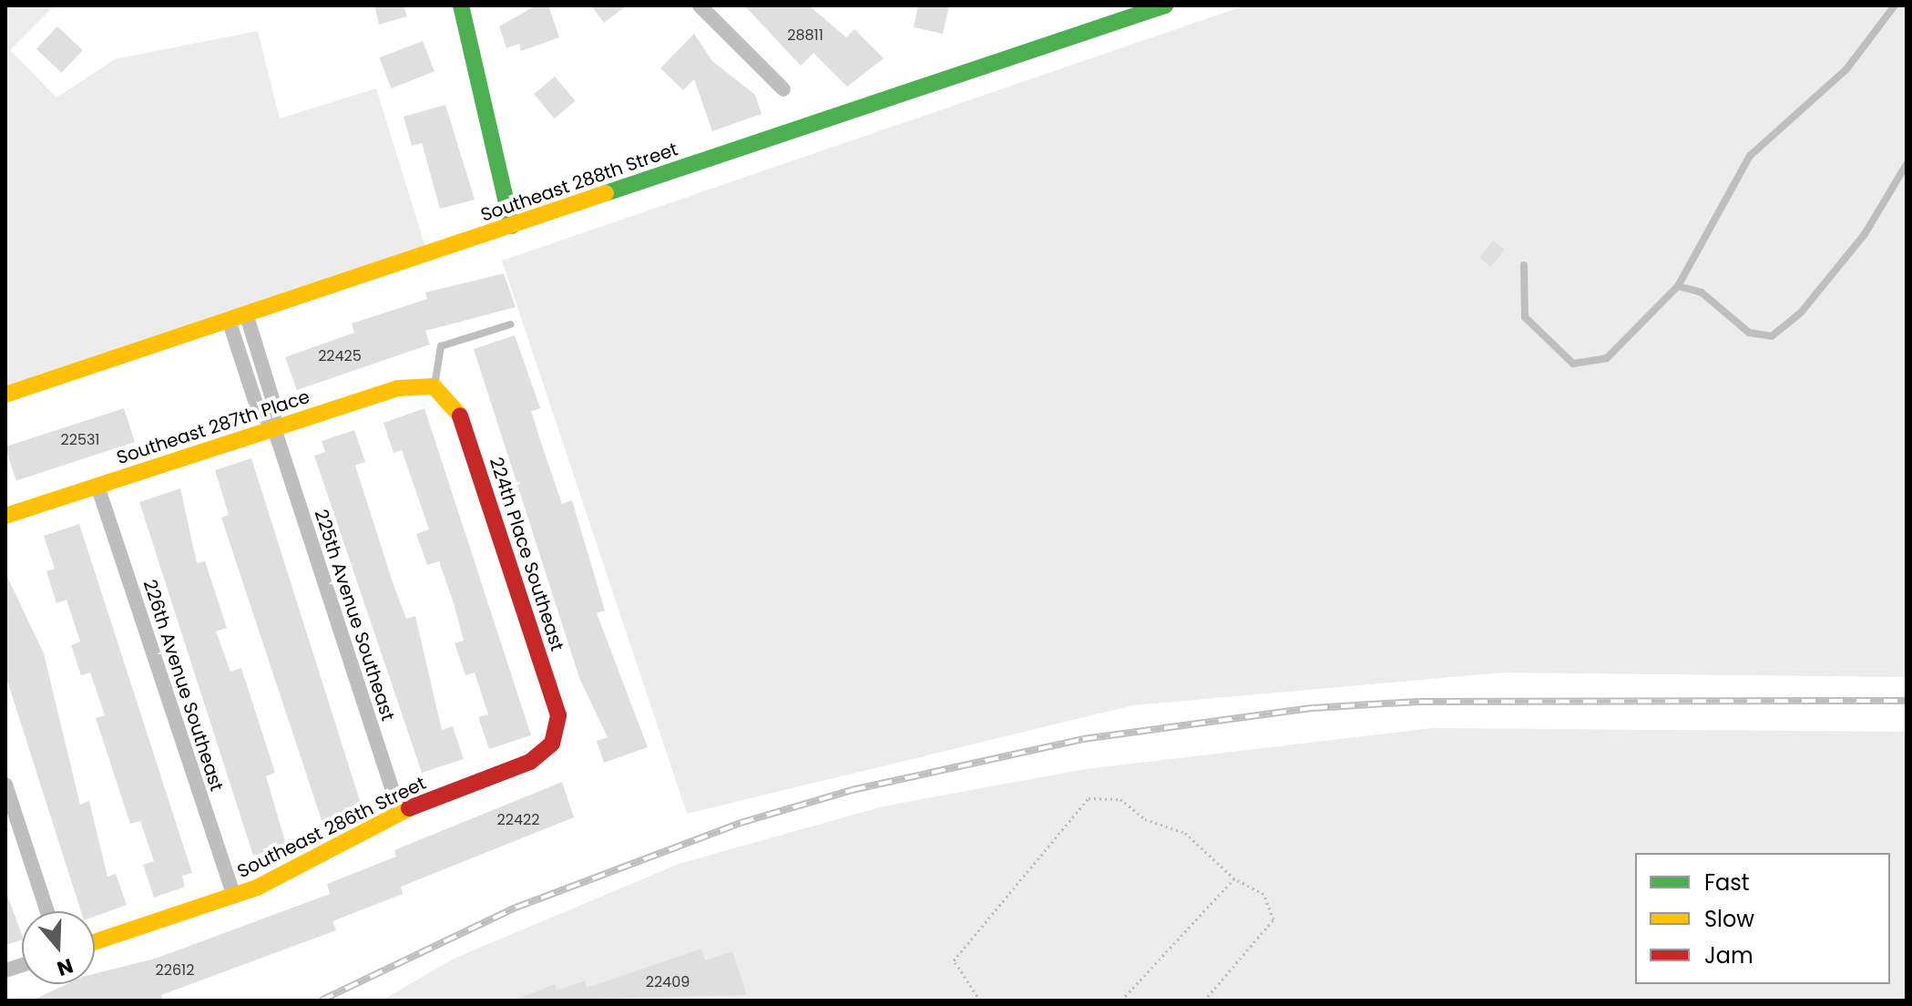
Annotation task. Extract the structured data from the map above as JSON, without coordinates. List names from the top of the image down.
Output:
{
  "streets": {
    "street": [
      "Southeast 288th Street",
      "Southeast 287th Place",
      "224th Place Southeast",
      "225th Avenue Southeast",
      "226th Avenue Southeast",
      "Southeast 286th Street"
    ]
  },
  "crossings": [
    ["Southeast 288th Street", "225th Avenue Southeast"],
    ["Southeast 287th Place", "224th Place Southeast"],
    ["Southeast 287th Place", "225th Avenue Southeast"],
    ["Southeast 287th Place", "226th Avenue Southeast"],
    ["224th Place Southeast", "Southeast 286th Street"],
    ["225th Avenue Southeast", "Southeast 286th Street"],
    ["226th Avenue Southeast", "Southeast 286th Street"]
  ],
  "house_numbers": [
    "28811",
    "22425",
    "22531",
    "22422",
    "22612",
    "22409"
  ],
  "legend": ["Fast", "Slow", "Jam"],
  "north": "bottom"
}
